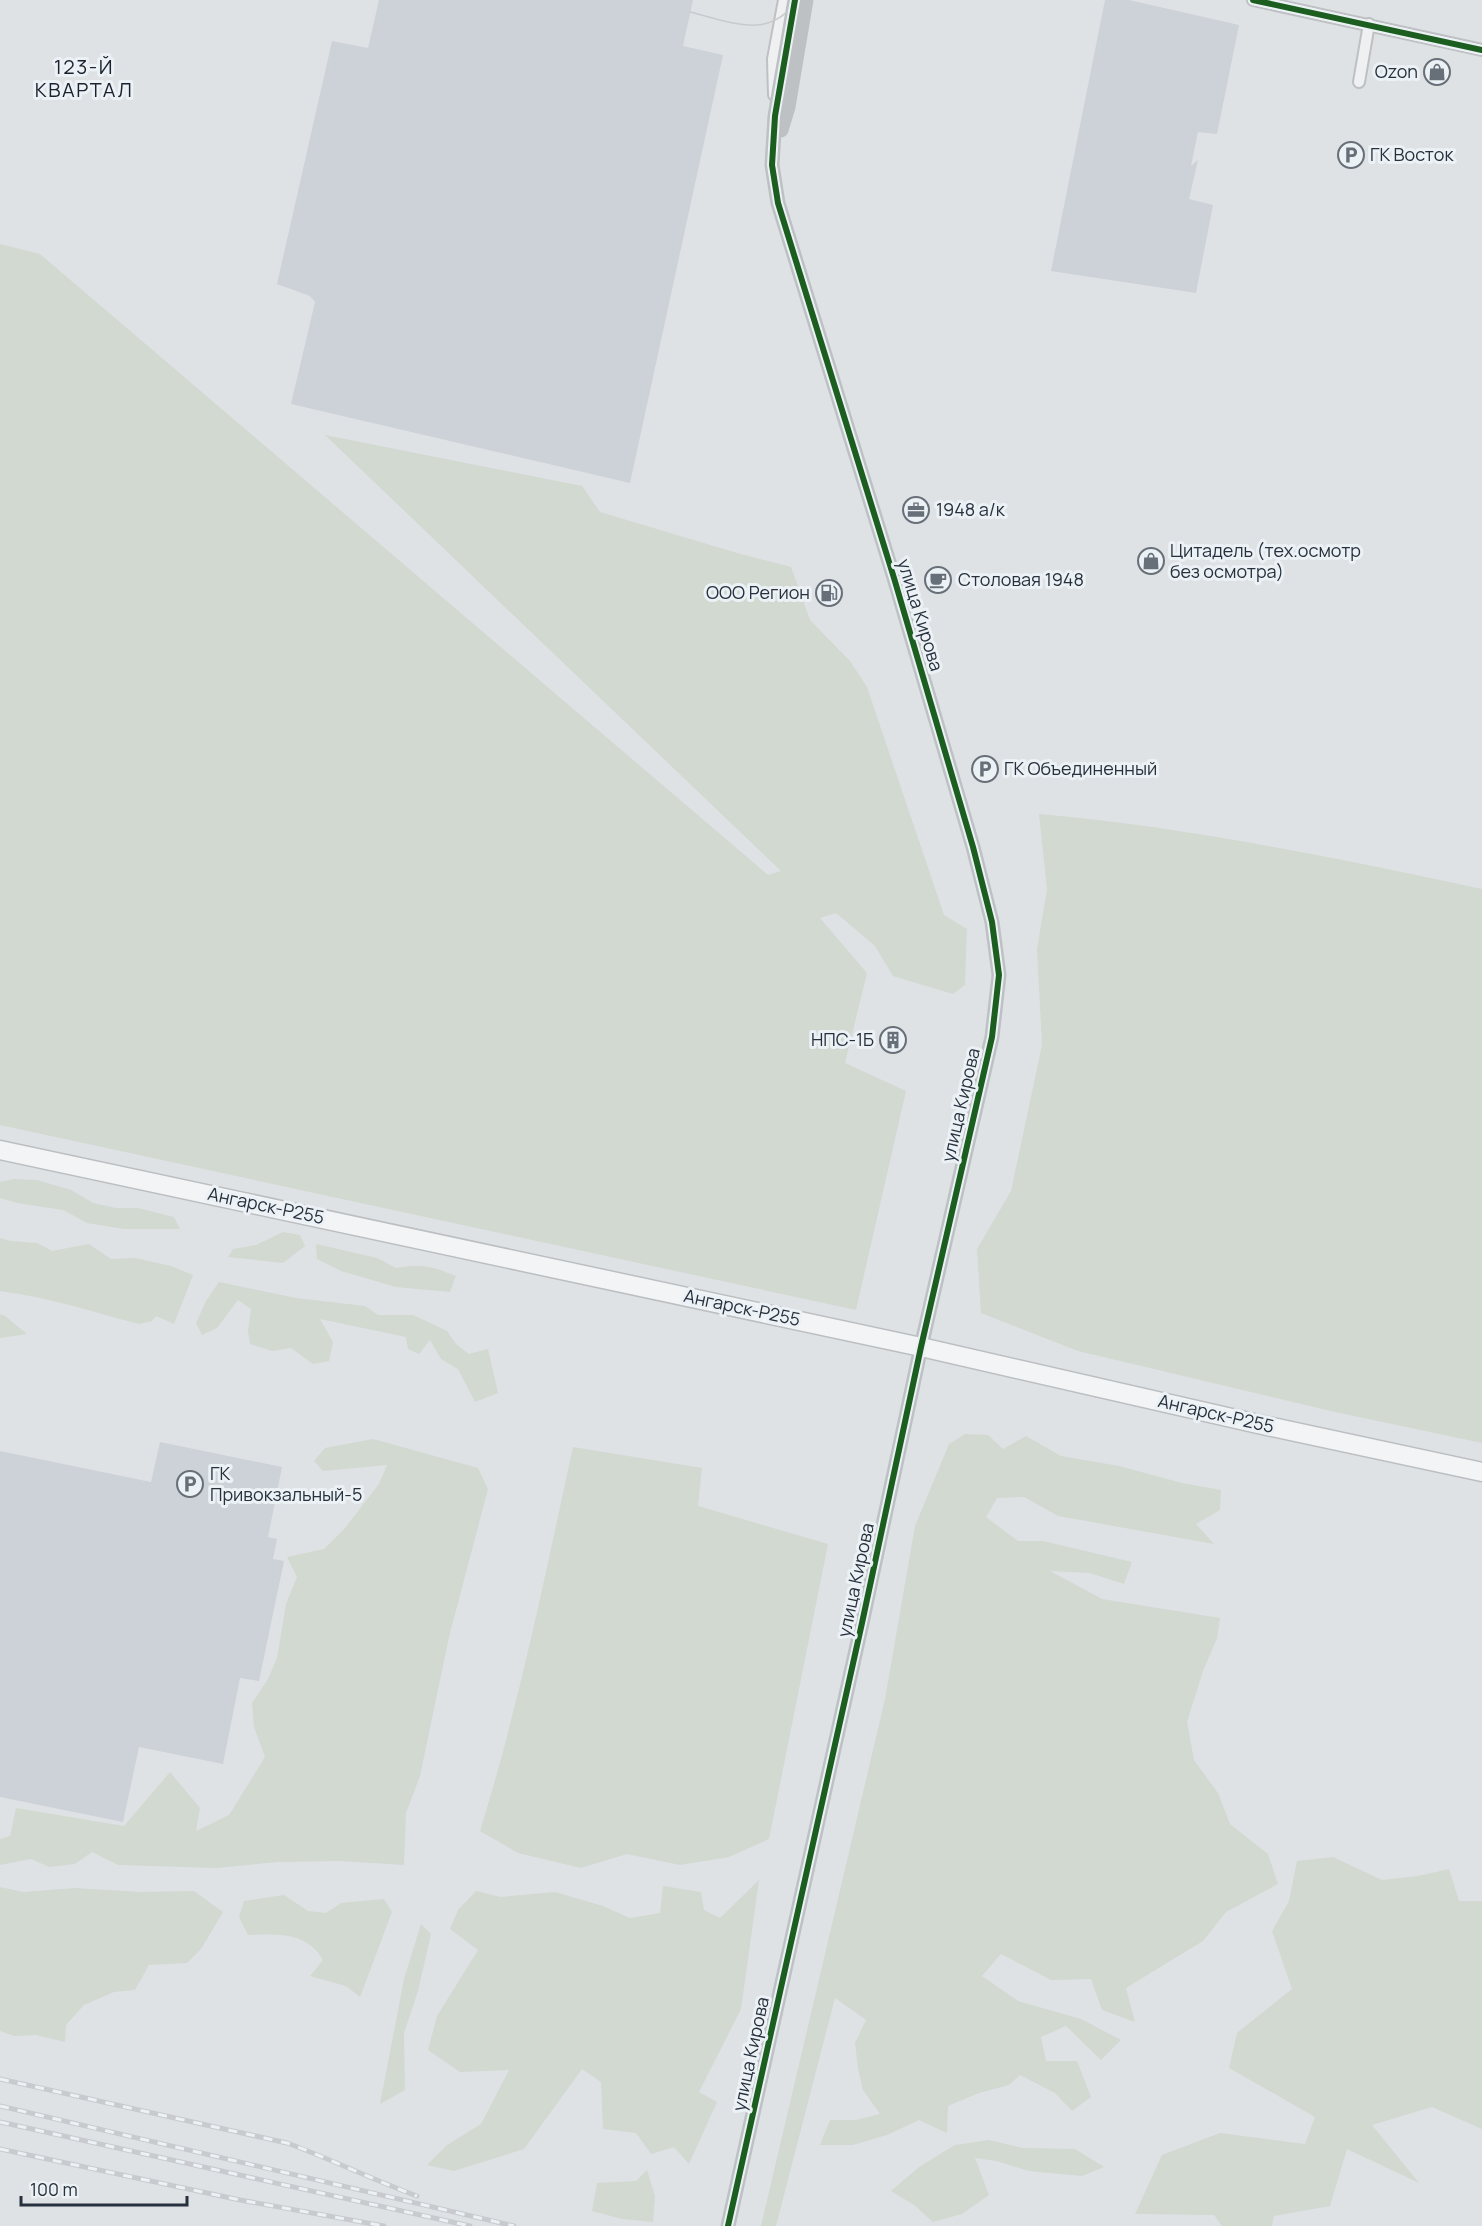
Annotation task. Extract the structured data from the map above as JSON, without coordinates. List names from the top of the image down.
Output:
{
  "streets": {
    "main road": ["Ангарск-Р255"],
    "street": ["улица Кирова"]
  },
  "crossings": [
    ["улица Кирова", "Ангарск-Р255"]
  ],
  "districts": ["123-Й КВАРТАЛ"],
  "places": {
    "shop": ["Ozon", "Цитадель (тех.осмотр без осмотра)"],
    "parking": ["ГК Восток", "ГК Объединенный", "ГК Привокзальный-5"],
    "office": ["1948 а/к"],
    "cafe": ["Столовая 1948"],
    "fuel station": ["ООО Регион"],
    "building": ["НПС-1Б"]
  },
  "scale_bar": "100 m"
}
